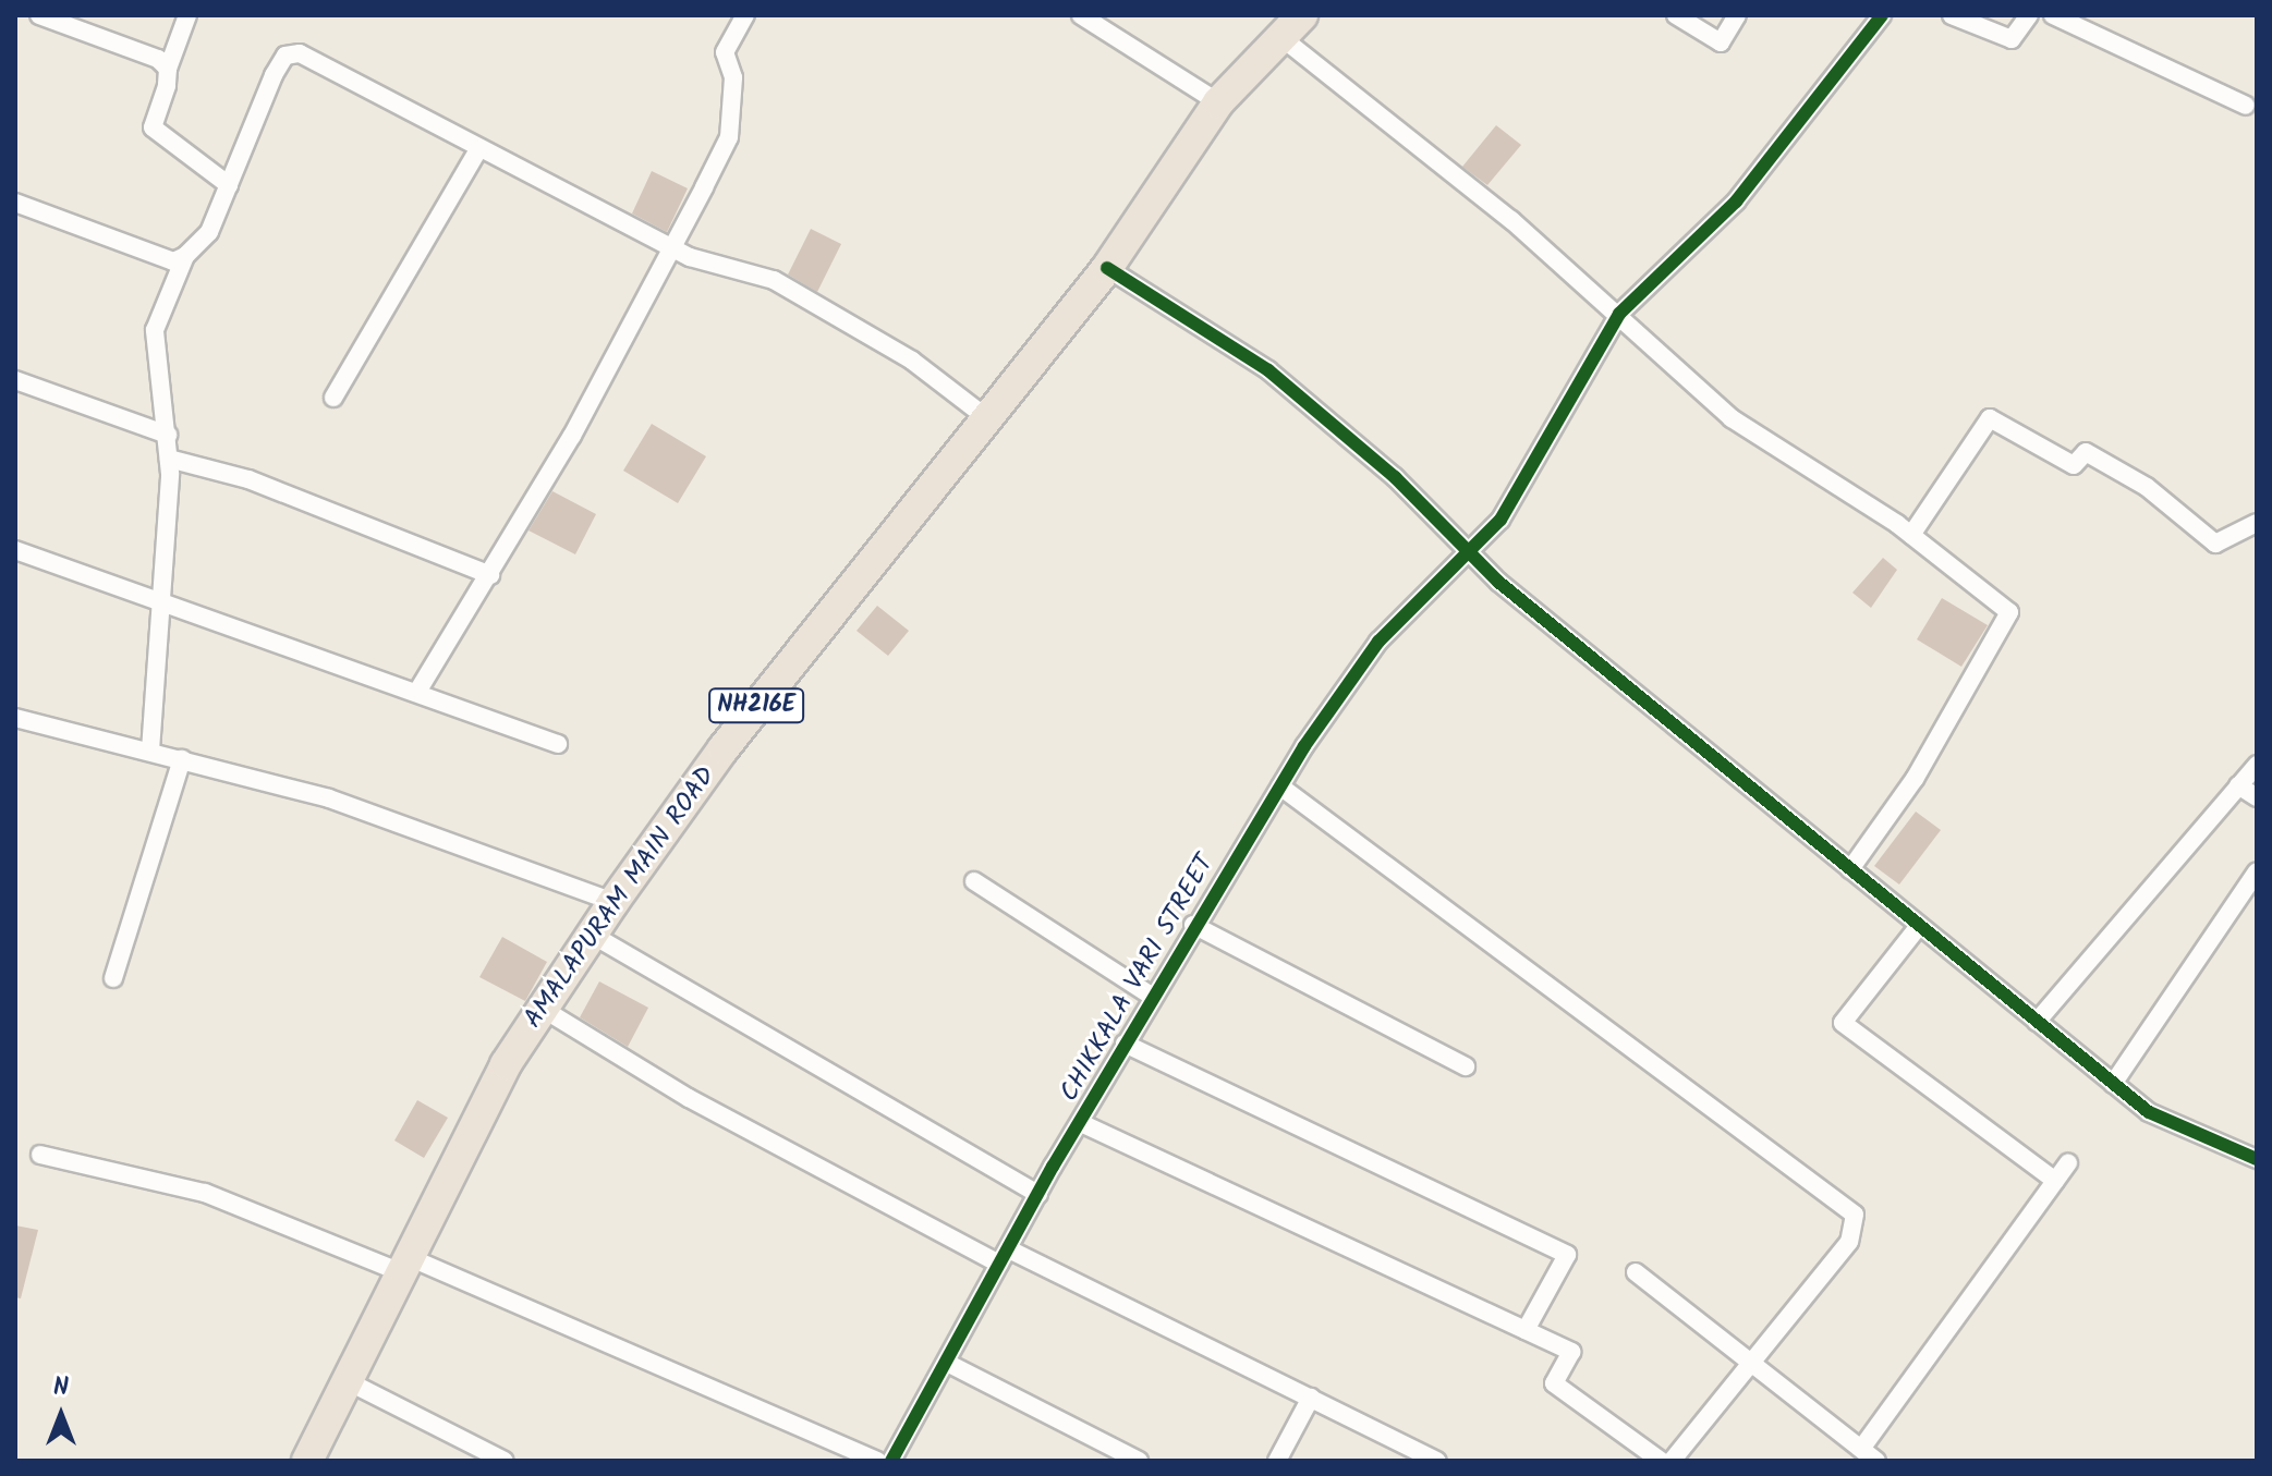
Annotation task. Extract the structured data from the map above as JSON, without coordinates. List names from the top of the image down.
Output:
{
  "streets": {
    "highway": ["NH216E", "AMALAPURAM MAIN ROAD"],
    "street": ["CHIKKALA VARI STREET"]
  },
  "north": "top"
}
